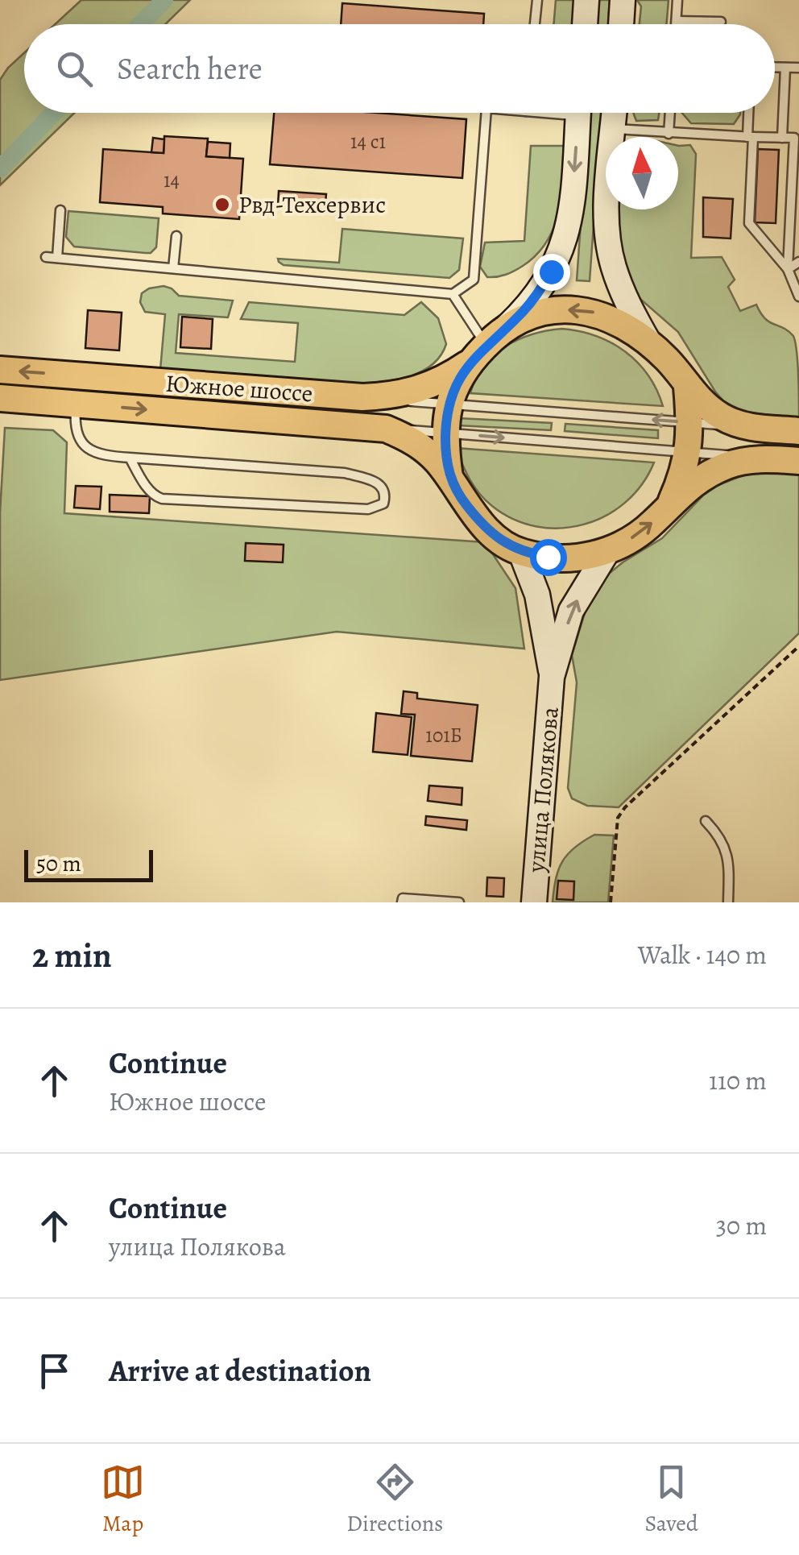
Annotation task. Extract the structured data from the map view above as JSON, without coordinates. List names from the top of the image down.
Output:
{
  "streets": {
    "main road": ["Южное шоссе", "улица Полякова"]
  },
  "crossings": [
    ["Южное шоссе", "улица Полякова"]
  ],
  "places": ["Рвд-Техсервис"],
  "house_numbers": ["14 с1", "14", "101Б"],
  "scale_bar": "50 m",
  "north": "top",
  "page": {
    "search": "Search here",
    "scale": "50 m",
    "heading": ["2 min", "Walk · 140 m"],
    "list": [
      ["Continue", "Южное шоссе", "110 m"],
      ["Continue", "улица Полякова", "30 m"],
      "Arrive at destination"
    ],
    "nav": ["Map", "Directions", "Saved"]
  }
}
